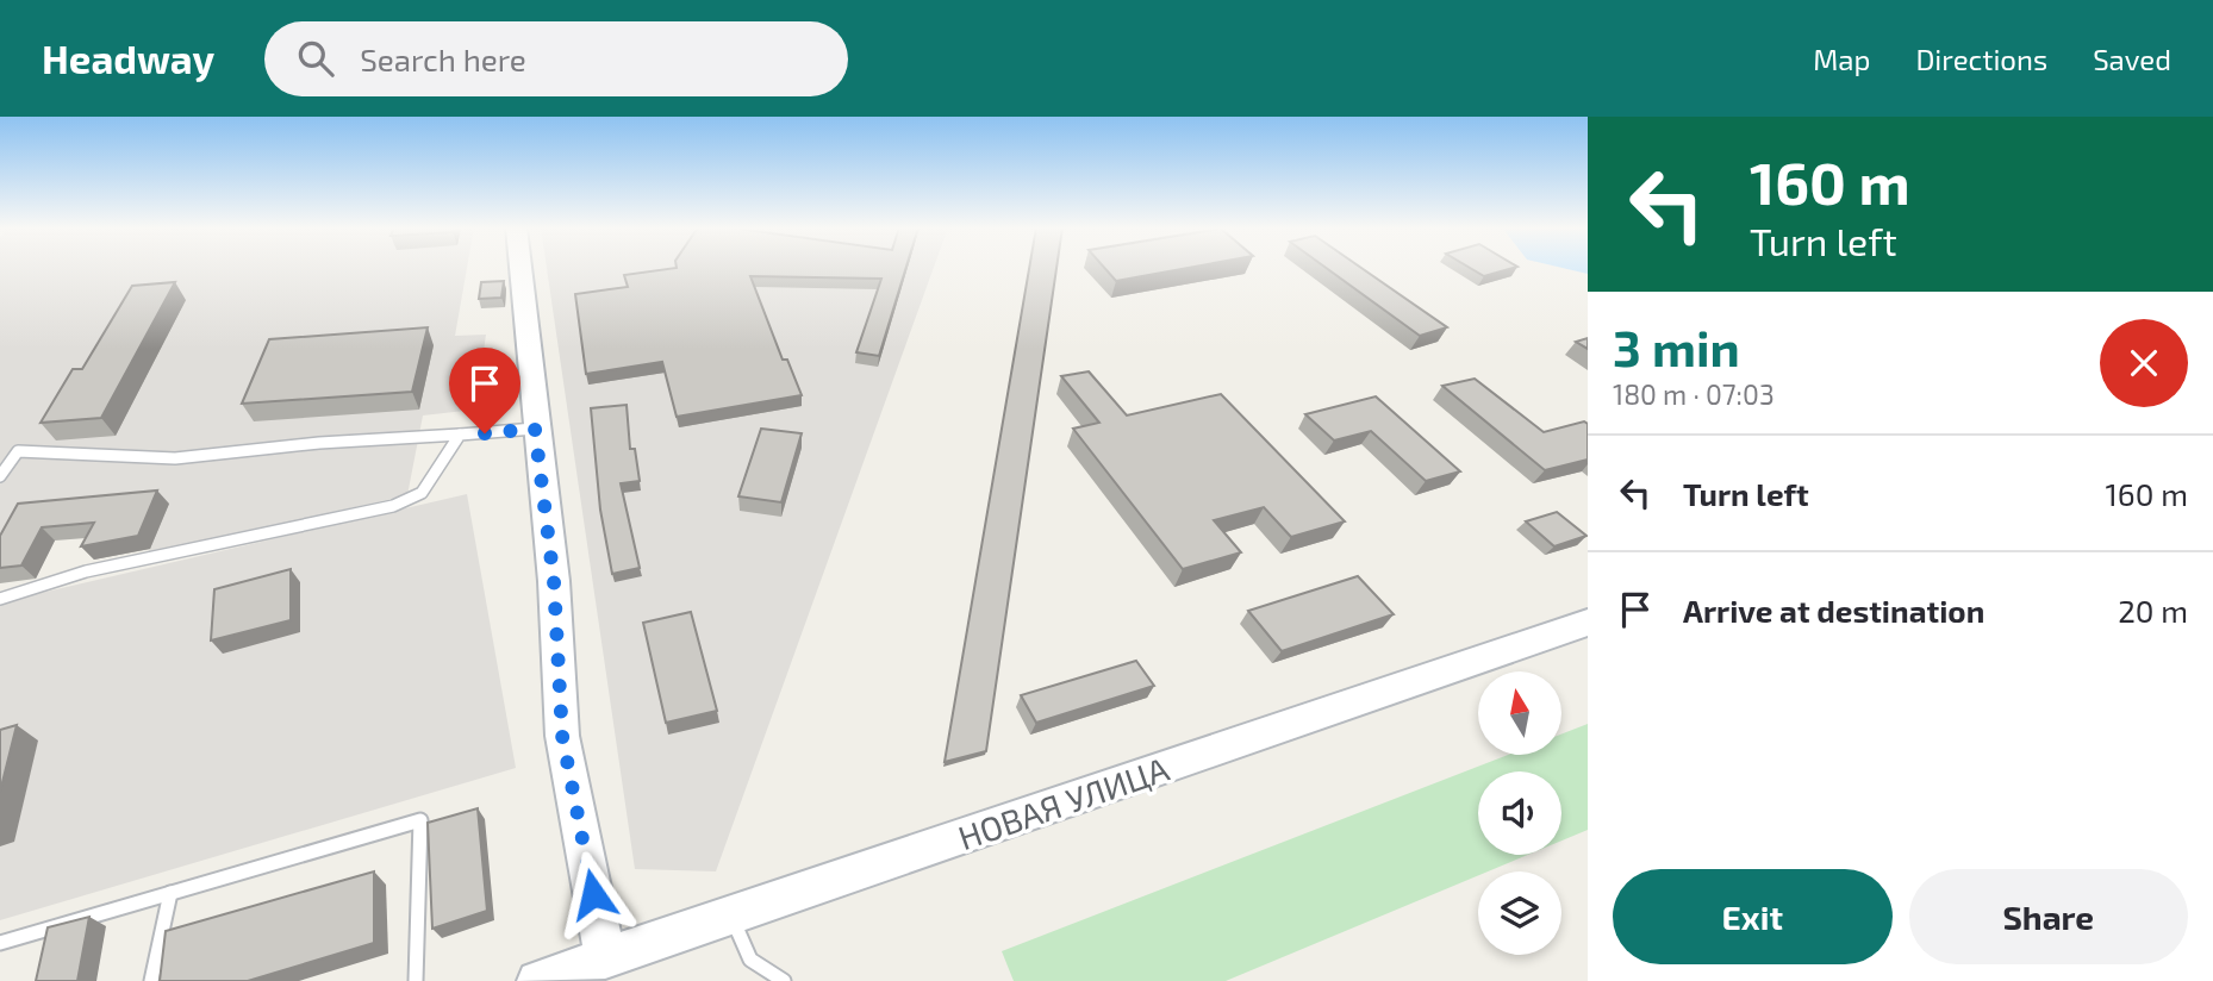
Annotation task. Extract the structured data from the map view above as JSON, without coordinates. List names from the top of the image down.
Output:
{
  "streets": {
    "street": ["НОВАЯ УЛИЦА"]
  },
  "north": "top",
  "page": {
    "header": "Headway",
    "search": "Search here",
    "nav": ["Map", "Directions", "Saved"],
    "turn": ["160 m", "Turn left"],
    "heading": ["3 min", "180 m · 07:03"],
    "list": [
      {
        "name": "Turn left",
        "value": "160 m"
      },
      {
        "name": "Arrive at destination",
        "value": "20 m"
      }
    ],
    "buttons": ["Exit", "Share"]
  }
}
